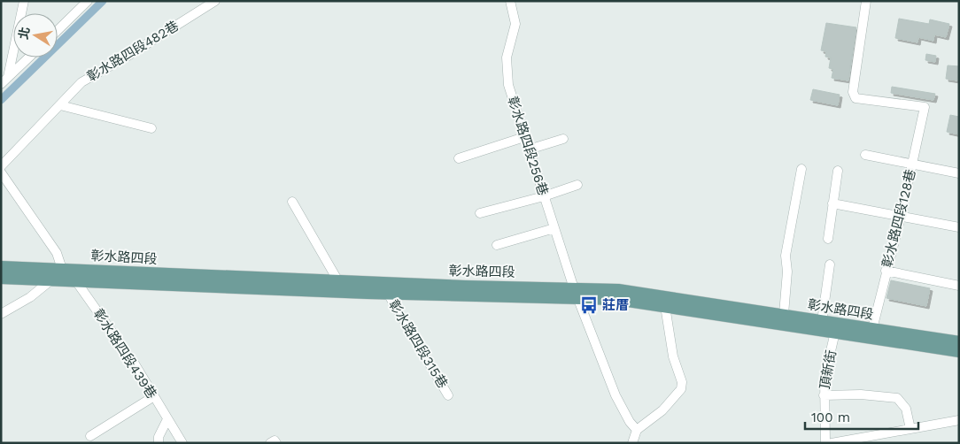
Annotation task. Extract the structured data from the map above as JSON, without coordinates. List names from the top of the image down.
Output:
{
  "streets": {
    "main road": ["彰水路四段"],
    "street": [
      "彰水路四段482巷",
      "彰水路四段256巷",
      "彰水路四段128巷",
      "彰水路四段315巷",
      "彰水路四段439巷",
      "頂新街"
    ]
  },
  "crossings": [
    ["彰水路四段256巷", "彰水路四段"],
    ["彰水路四段128巷", "彰水路四段"],
    ["彰水路四段", "彰水路四段315巷"],
    ["彰水路四段", "彰水路四段439巷"],
    ["彰水路四段", "頂新街"]
  ],
  "places": {
    "bus stop": ["莊厝"]
  },
  "scale_bar": "100 m",
  "north": "left"
}
